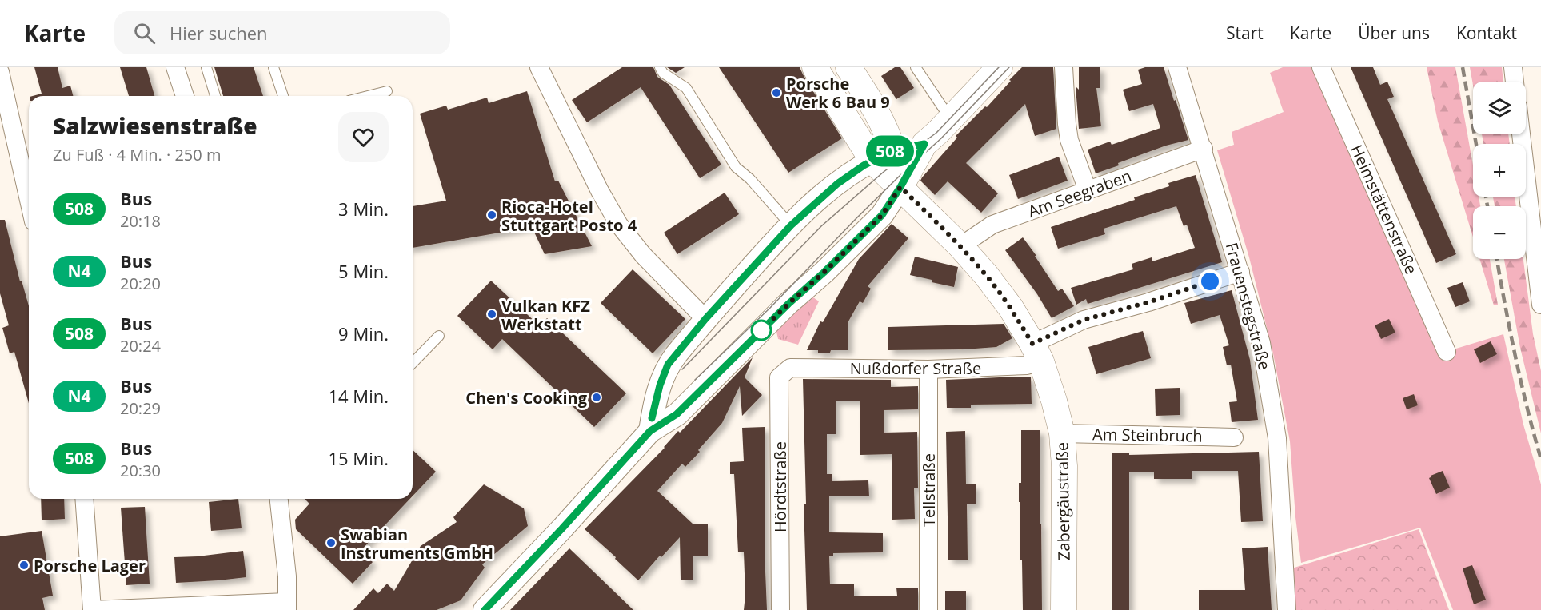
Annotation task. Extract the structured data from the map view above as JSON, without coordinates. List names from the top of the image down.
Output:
{
  "streets": {
    "main road": ["Zabergäustraße"],
    "street": [
      "Am Seegraben",
      "Heimstättenstraße",
      "Frauenstegstraße",
      "Nußdorfer Straße",
      "Am Steinbruch",
      "Hördtstraße",
      "Tellstraße"
    ]
  },
  "crossings": [
    ["Am Seegraben", "Frauenstegstraße"],
    ["Am Seegraben", "Zabergäustraße"],
    ["Frauenstegstraße", "Nußdorfer Straße"],
    ["Nußdorfer Straße", "Hördtstraße"],
    ["Nußdorfer Straße", "Tellstraße"],
    ["Nußdorfer Straße", "Zabergäustraße"],
    ["Am Steinbruch", "Zabergäustraße"]
  ],
  "places": [
    "Porsche Werk 6 Bau 9",
    "Rioca-Hotel Stuttgart Posto 4",
    "Vulkan KFZ Werkstatt",
    "Chen's Cooking",
    "Swabian Instruments GmbH",
    "Porsche Lager"
  ],
  "lines": ["bus line 508"],
  "page": {
    "header": "Karte",
    "search": "Hier suchen",
    "nav": [
      "Start",
      "Karte",
      "Über uns",
      "Kontakt"
    ],
    "on_map": "508",
    "map_buttons": ["+", "−"],
    "heading": ["Salzwiesenstraße", "Zu Fuß · 4 Min. · 250 m"],
    "list": [
      {
        "mark": "508",
        "name": "Bus",
        "note": "20:18",
        "value": "3 Min."
      },
      {
        "mark": "N4",
        "name": "Bus",
        "note": "20:20",
        "value": "5 Min."
      },
      {
        "mark": "508",
        "name": "Bus",
        "note": "20:24",
        "value": "9 Min."
      },
      {
        "mark": "N4",
        "name": "Bus",
        "note": "20:29",
        "value": "14 Min."
      },
      {
        "mark": "508",
        "name": "Bus",
        "note": "20:30",
        "value": "15 Min."
      }
    ]
  }
}
